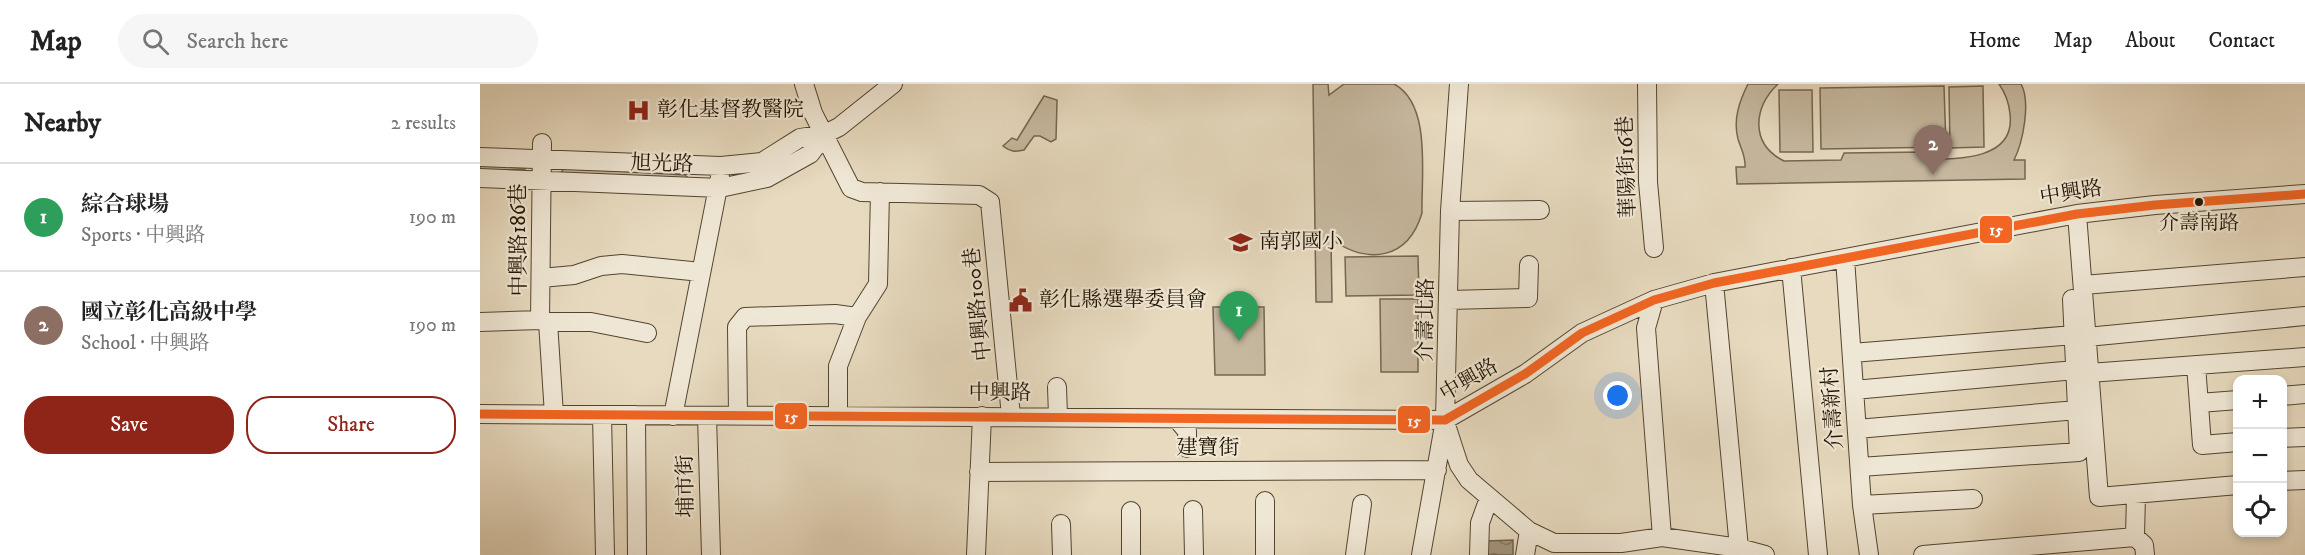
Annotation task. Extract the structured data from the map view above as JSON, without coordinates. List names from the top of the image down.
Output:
{
  "streets": {
    "street": [
      "旭光路",
      "華陽街16巷",
      "中興路",
      "中興路186巷",
      "中興路100巷",
      "介壽北路",
      "介壽新村",
      "建寶街",
      "埔市街"
    ]
  },
  "crossings": [
    ["旭光路", "中興路186巷"],
    ["中興路", "中興路186巷"],
    ["中興路", "中興路100巷"],
    ["中興路", "介壽北路"],
    ["中興路", "介壽新村"],
    ["中興路", "埔市街"],
    ["介壽北路", "建寶街"]
  ],
  "places": {
    "hospital": ["彰化基督教醫院"],
    "other": ["介壽南路"],
    "school or university": ["南郭國小"],
    "public building": ["彰化縣選舉委員會"]
  },
  "lines": ["transit line 15"],
  "page": {
    "header": "Map",
    "search": "Search here",
    "nav": [
      "Home",
      "Map",
      "About",
      "Contact"
    ],
    "heading": ["Nearby", "2 results"],
    "pins": ["2", "1"],
    "list": [
      {
        "mark": "1",
        "name": "綜合球場",
        "note": "Sports · 中興路",
        "value": "190 m"
      },
      {
        "mark": "2",
        "name": "國立彰化高級中學",
        "note": "School · 中興路",
        "value": "190 m"
      }
    ],
    "map_buttons": ["+", "−"],
    "buttons": ["Save", "Share"]
  }
}
